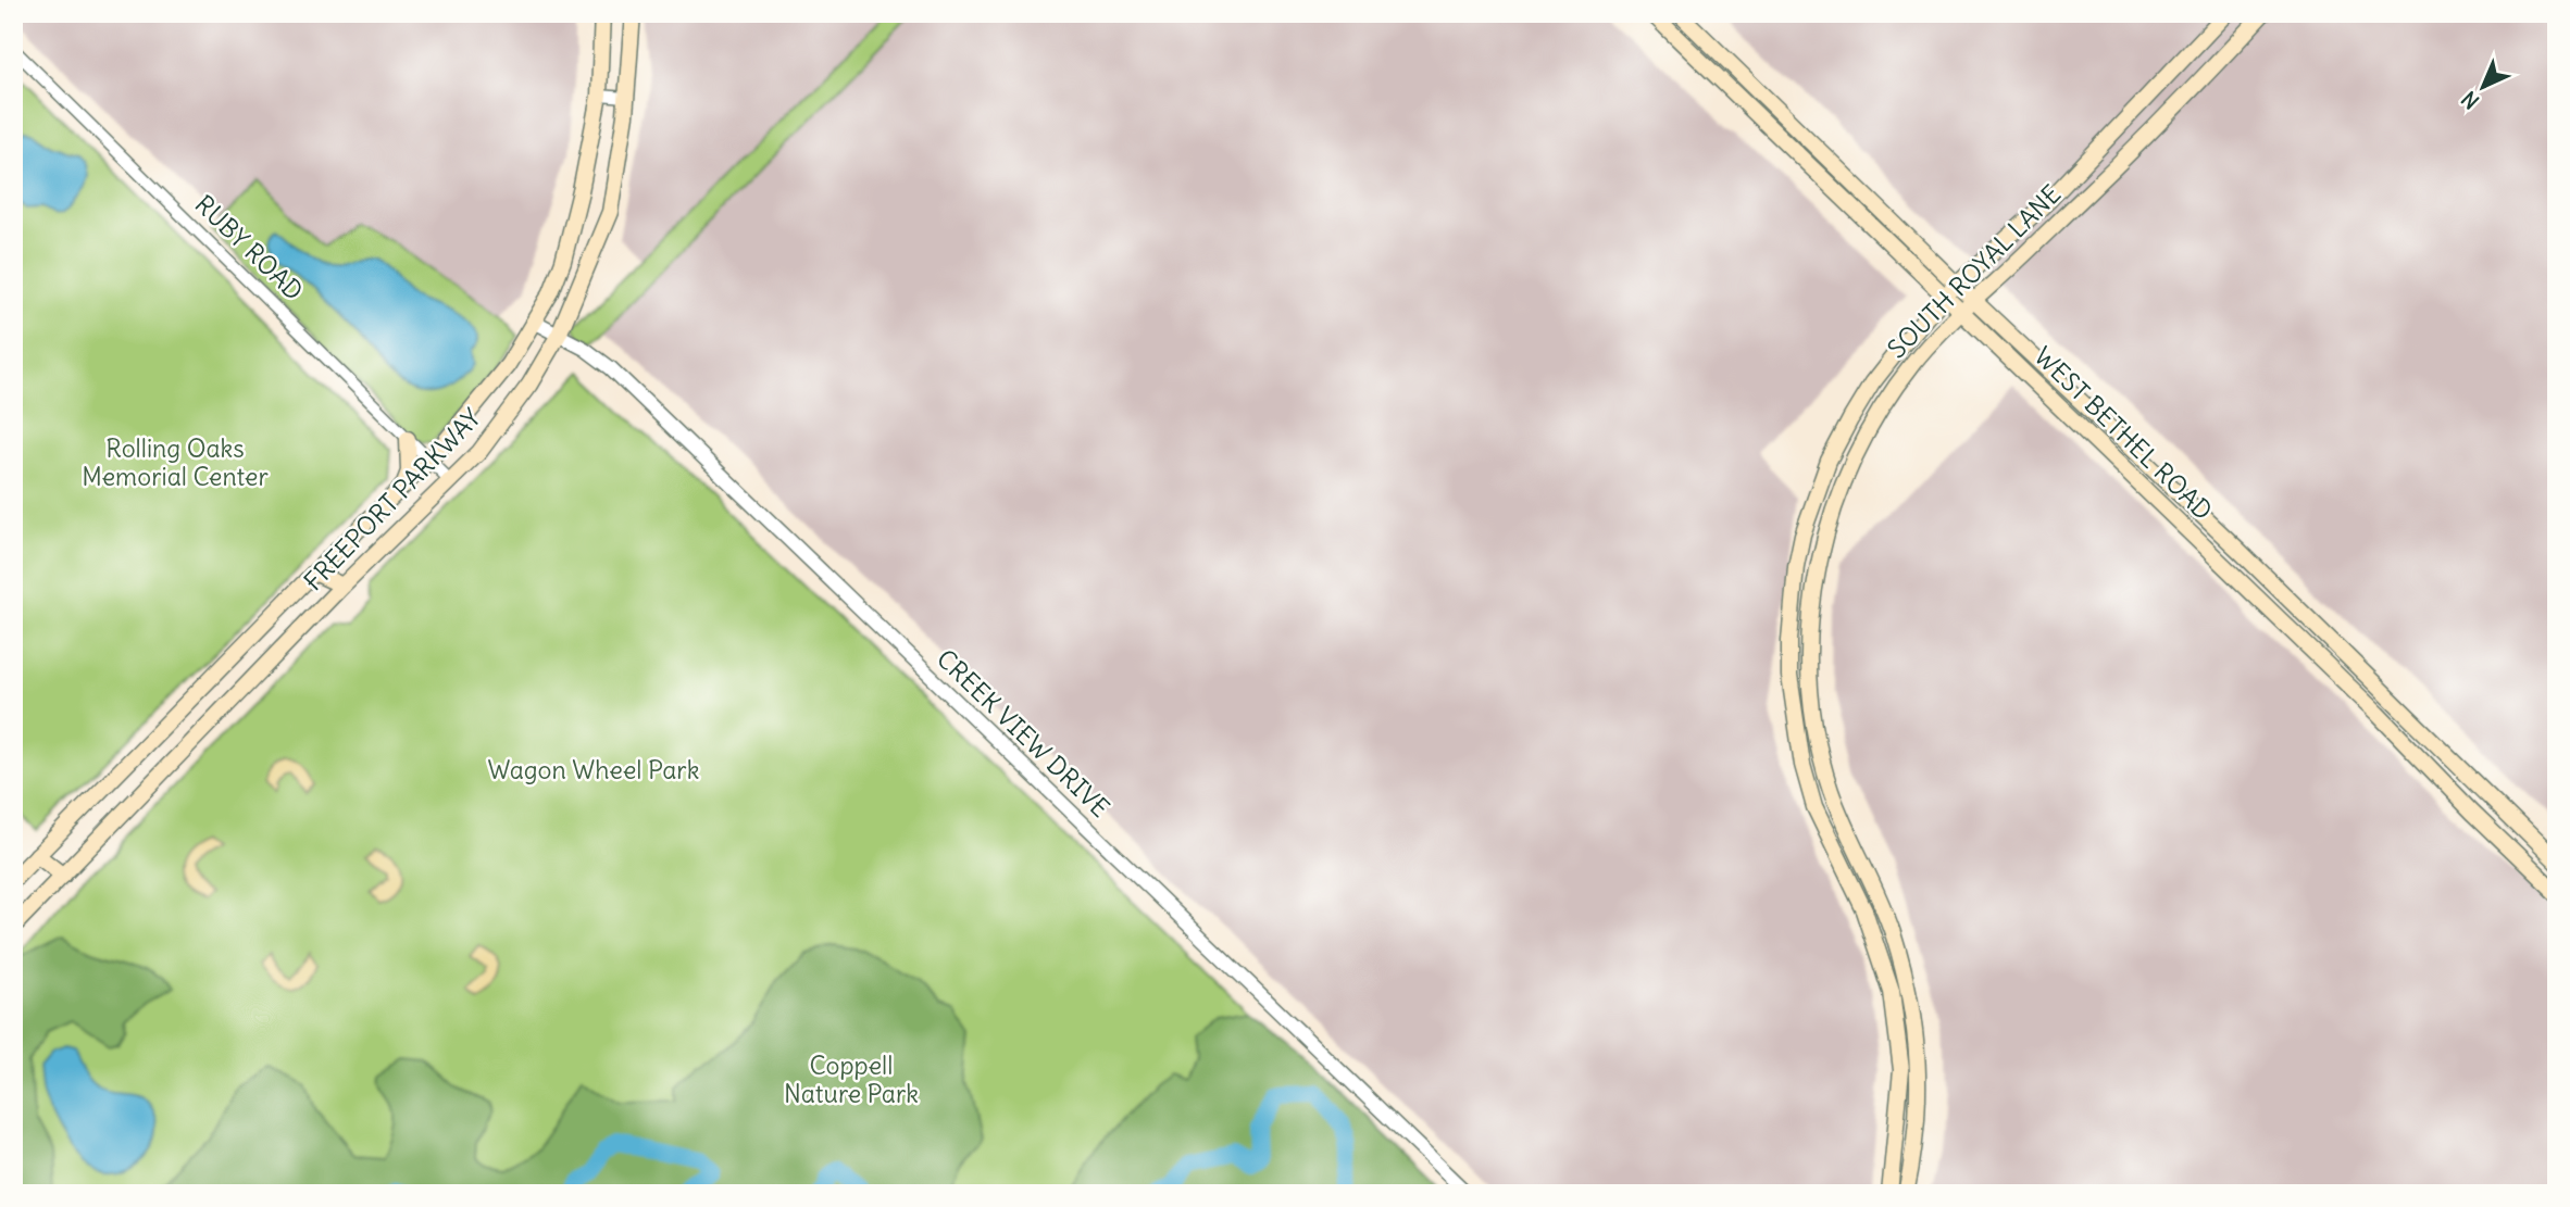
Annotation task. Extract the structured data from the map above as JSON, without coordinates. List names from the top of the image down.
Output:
{
  "streets": {
    "main road": ["SOUTH ROYAL LANE", "WEST BETHEL ROAD", "FREEPORT PARKWAY"],
    "street": ["RUBY ROAD", "CREEK VIEW DRIVE"]
  },
  "crossings": [
    ["RUBY ROAD", "FREEPORT PARKWAY"],
    ["SOUTH ROYAL LANE", "WEST BETHEL ROAD"],
    ["FREEPORT PARKWAY", "CREEK VIEW DRIVE"]
  ],
  "parks": ["Rolling Oaks Memorial Center", "Wagon Wheel Park", "Coppell Nature Park"],
  "north": "bottom left"
}
